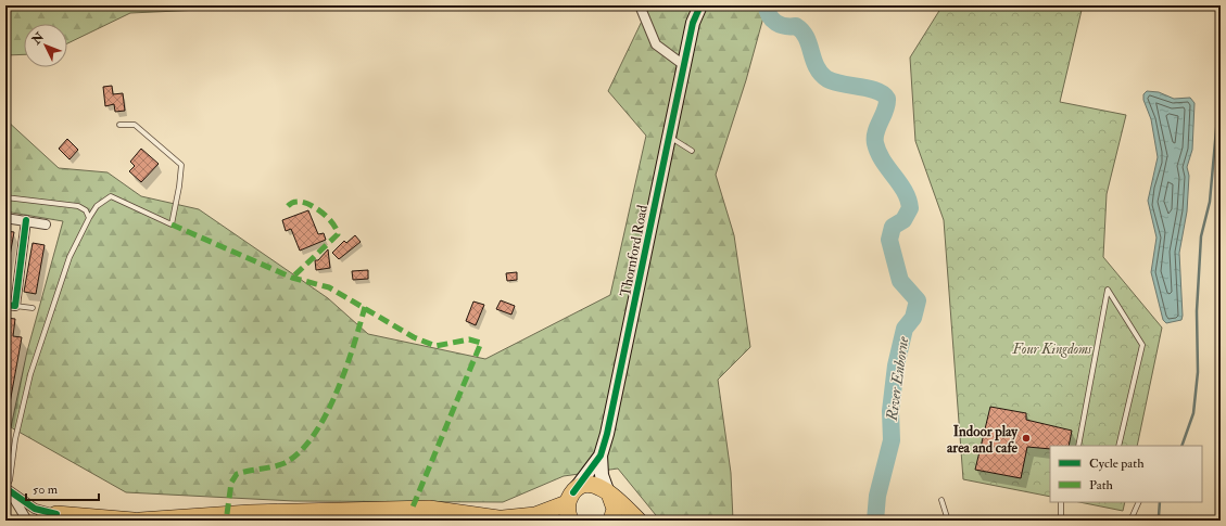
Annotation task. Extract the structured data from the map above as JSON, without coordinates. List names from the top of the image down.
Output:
{
  "streets": {
    "street": ["Thornford Road"]
  },
  "water": ["River Enborne"],
  "parks": ["Four Kingdoms"],
  "places": ["Indoor play area and cafe"],
  "legend": ["Cycle path", "Path"],
  "scale_bar": "50 m",
  "north": "top left"
}
